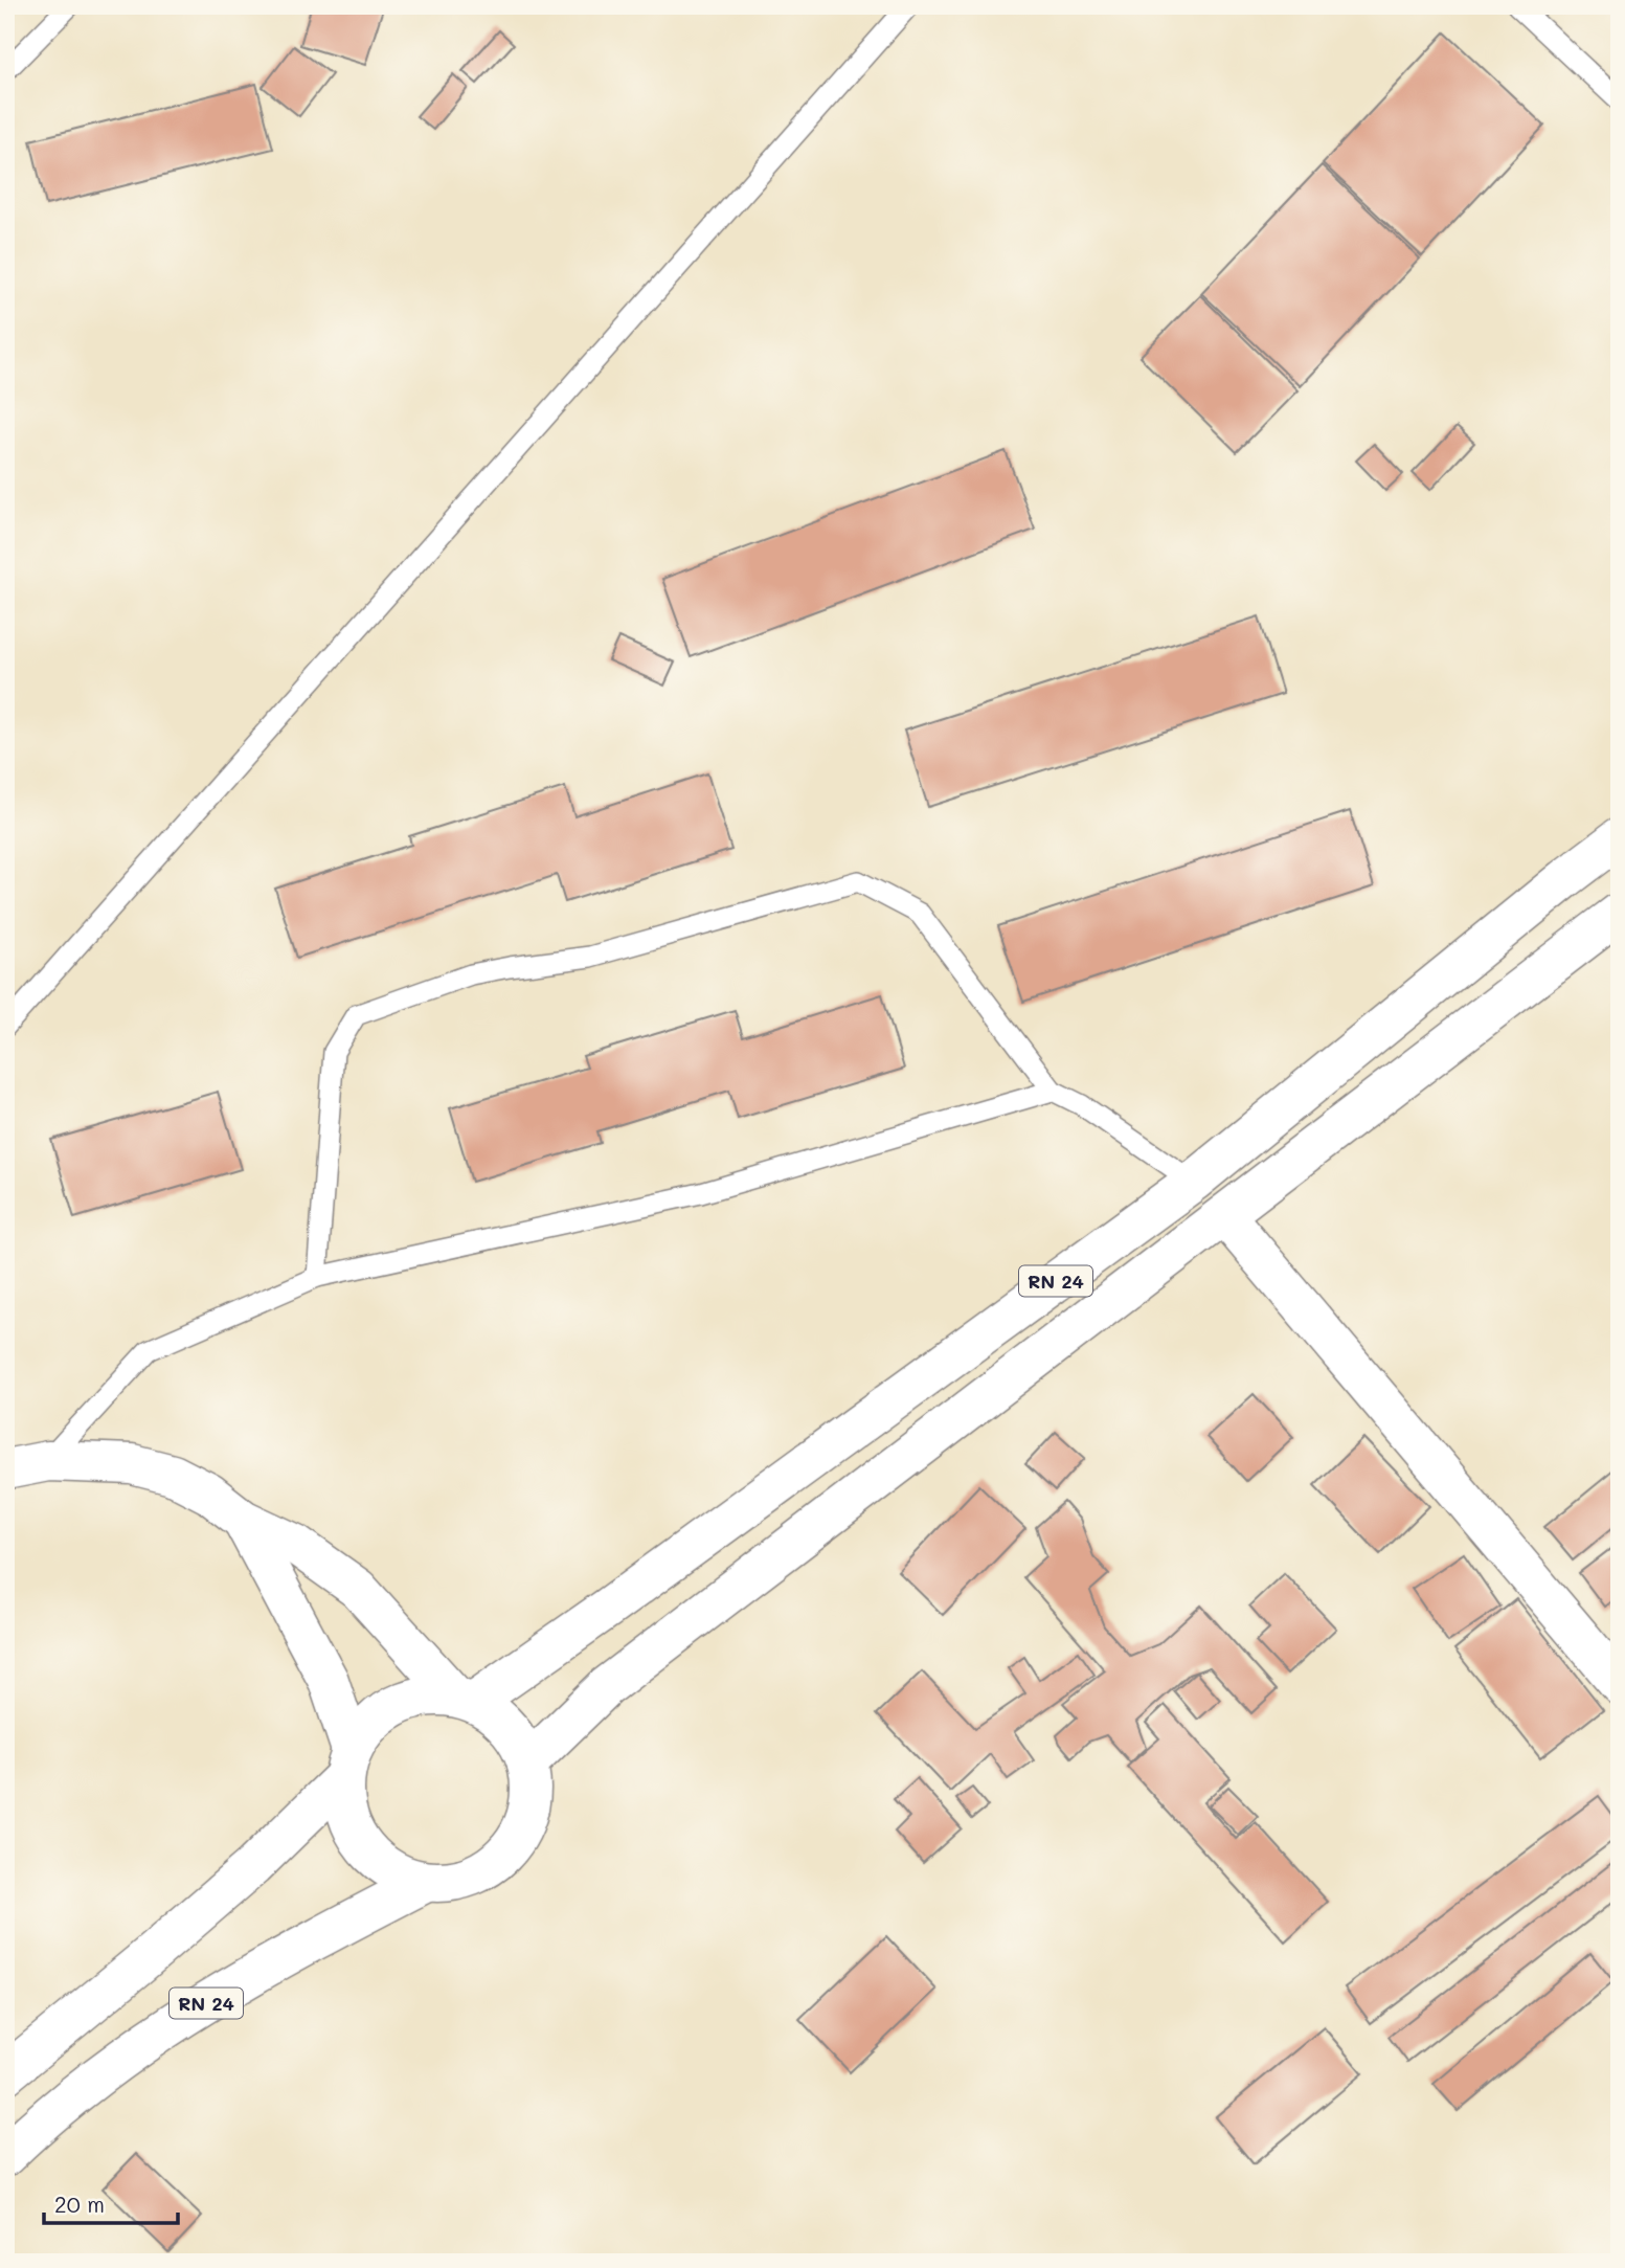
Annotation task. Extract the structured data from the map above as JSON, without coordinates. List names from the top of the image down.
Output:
{
  "streets": {
    "main road": ["RN 24"]
  },
  "scale_bar": "20 m"
}
